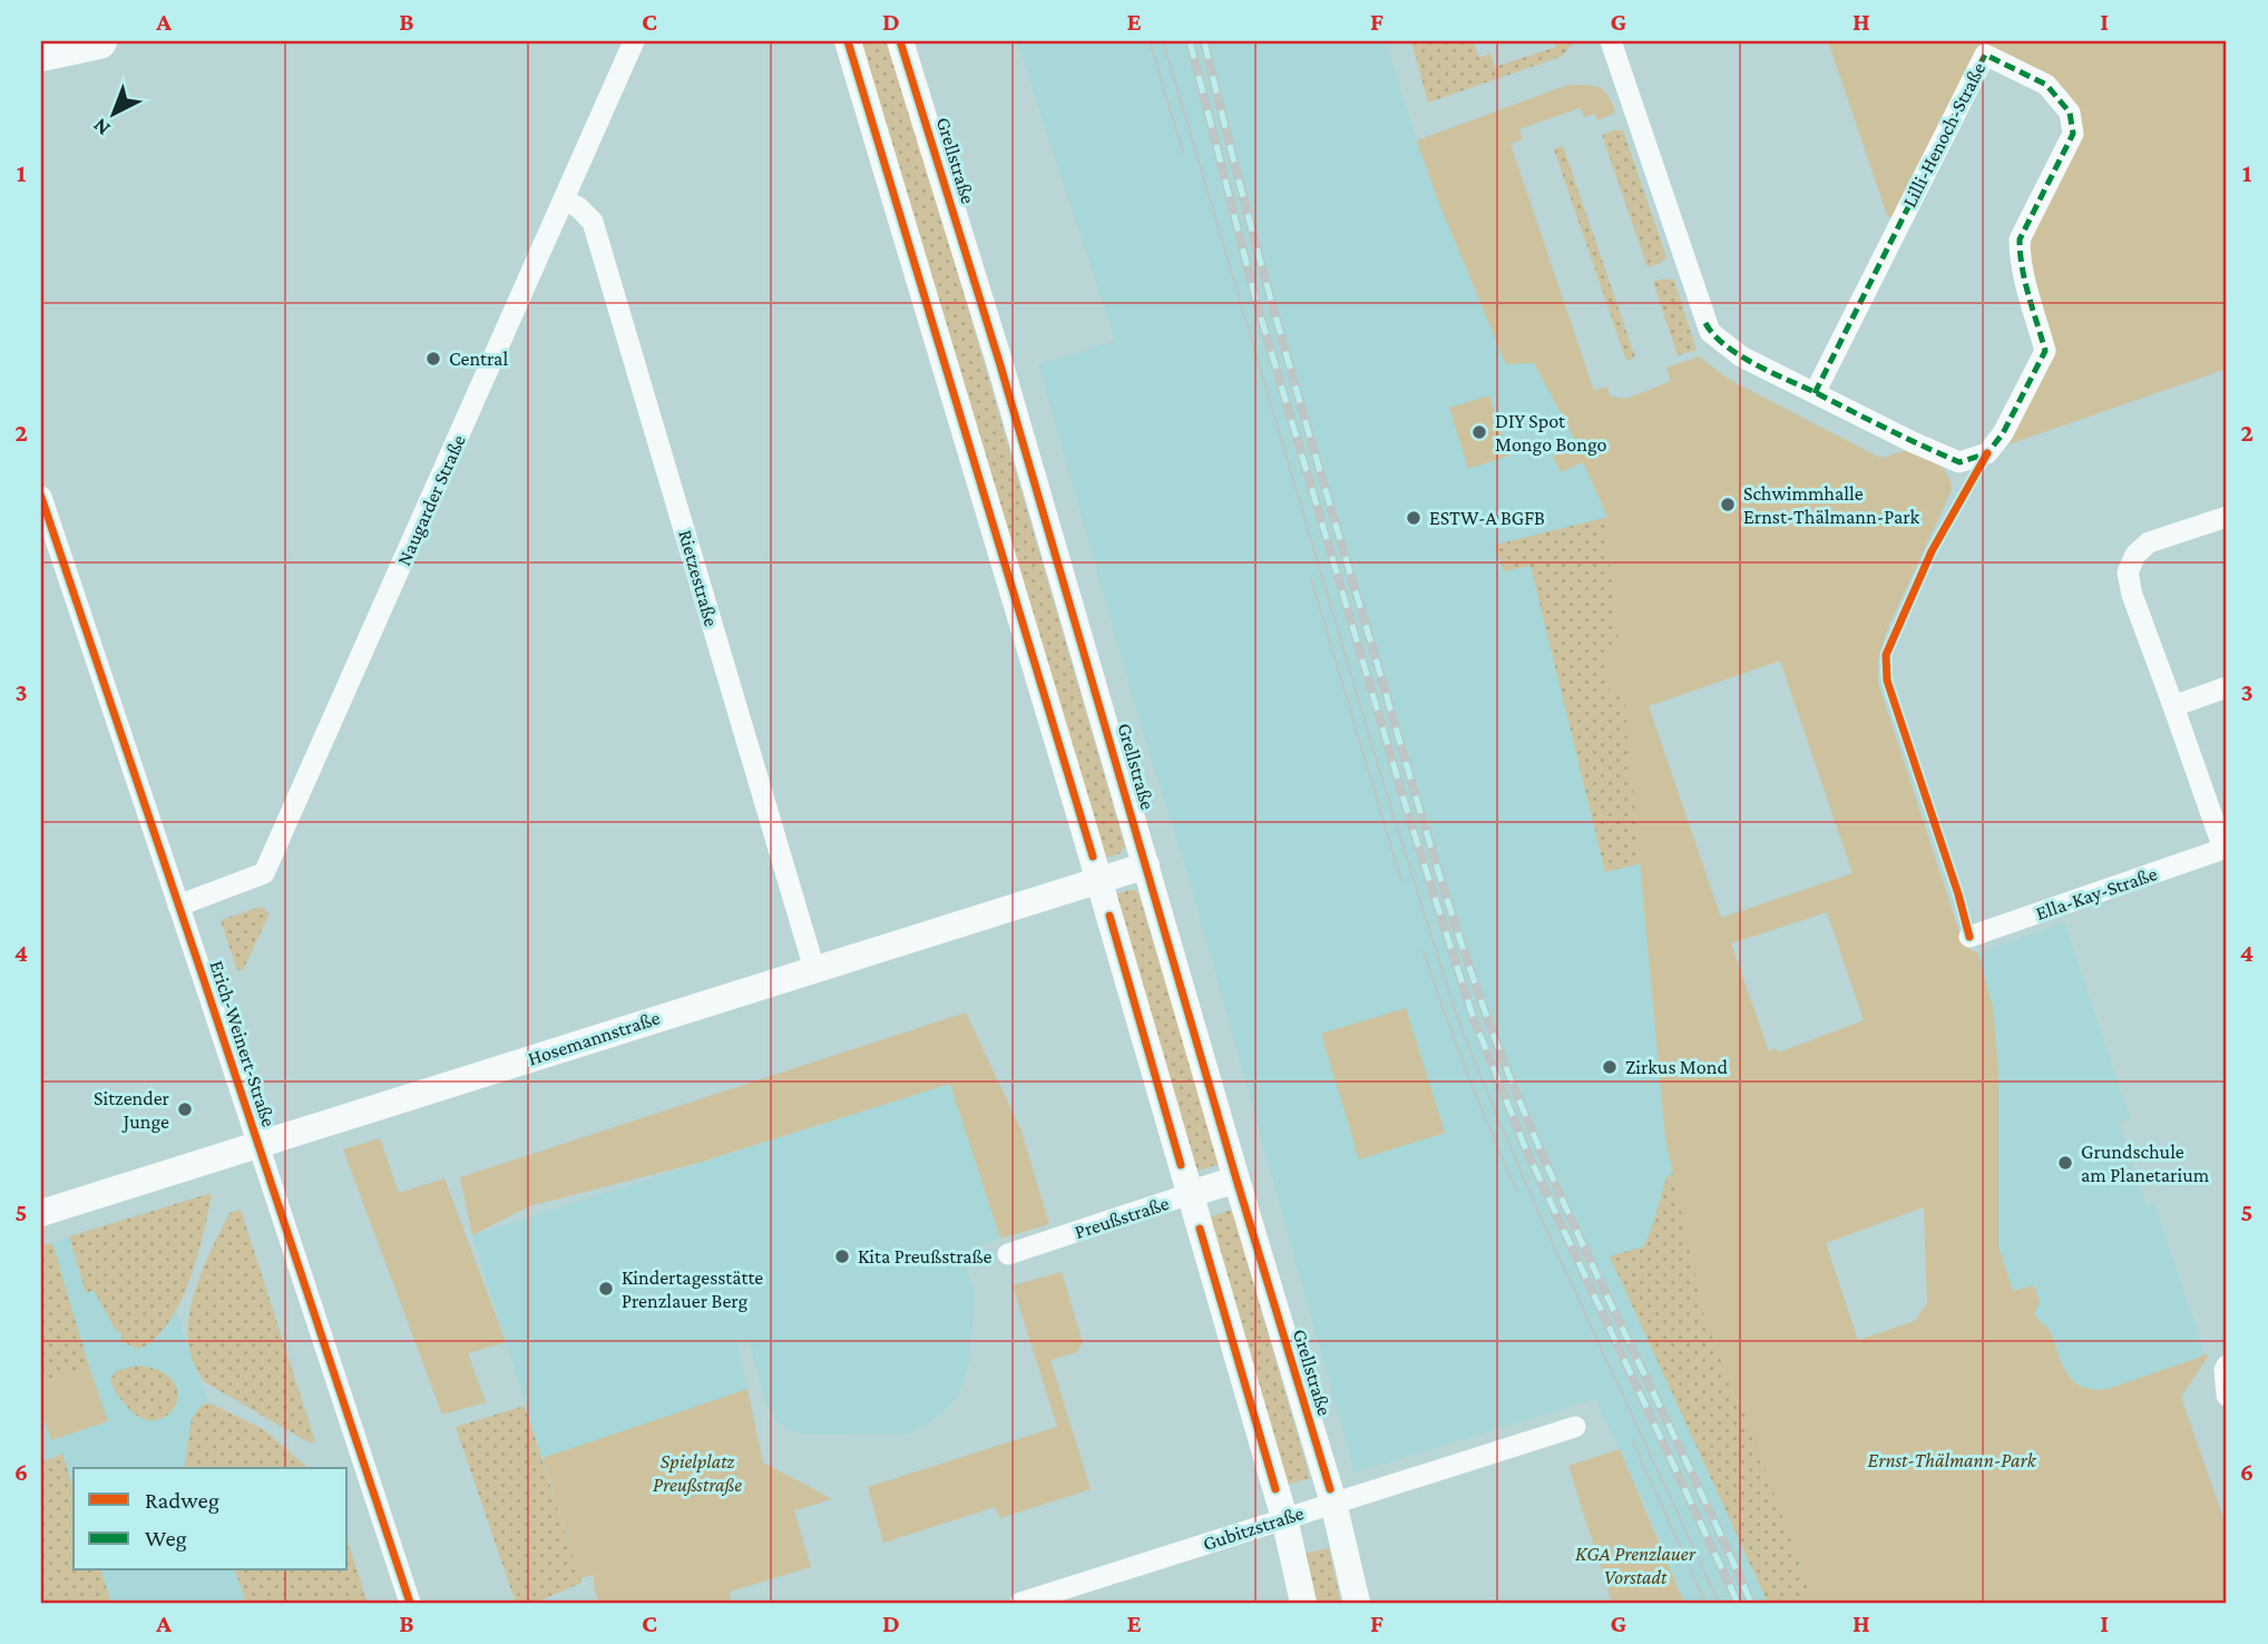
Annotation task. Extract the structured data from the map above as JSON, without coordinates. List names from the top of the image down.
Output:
{
  "streets": {
    "street": [
      "Lilli-Henoch-Straße",
      "Grellstraße",
      "Naugarder Straße",
      "Rietzestraße",
      "Ella-Kay-Straße",
      "Hosemannstraße",
      "Erich-Weinert-Straße",
      "Preußstraße",
      "Gubitzstraße"
    ]
  },
  "crossings": [
    ["Grellstraße", "Hosemannstraße"],
    ["Grellstraße", "Preußstraße"],
    ["Grellstraße", "Gubitzstraße"],
    ["Naugarder Straße", "Rietzestraße"],
    ["Naugarder Straße", "Erich-Weinert-Straße"],
    ["Rietzestraße", "Hosemannstraße"],
    ["Hosemannstraße", "Erich-Weinert-Straße"]
  ],
  "parks": ["Ernst-Thälmann-Park", "Spielplatz Preußstraße", "KGA Prenzlauer Vorstadt"],
  "places": [
    "Central",
    "DIY Spot Mongo Bongo",
    "Schwimmhalle Ernst-Thälmann-Park",
    "ESTW-A BGFB",
    "Zirkus Mond",
    "Sitzender Junge",
    "Grundschule am Planetarium",
    "Kita Preußstraße",
    "Kindertagesstätte Prenzlauer Berg"
  ],
  "legend": ["Radweg", "Weg"],
  "north": "bottom left",
  "grid": {
    "columns": [
      "A",
      "B",
      "C",
      "D",
      "E",
      "F",
      "G",
      "H",
      "I"
    ],
    "rows": [
      "1",
      "2",
      "3",
      "4",
      "5",
      "6"
    ]
  }
}
